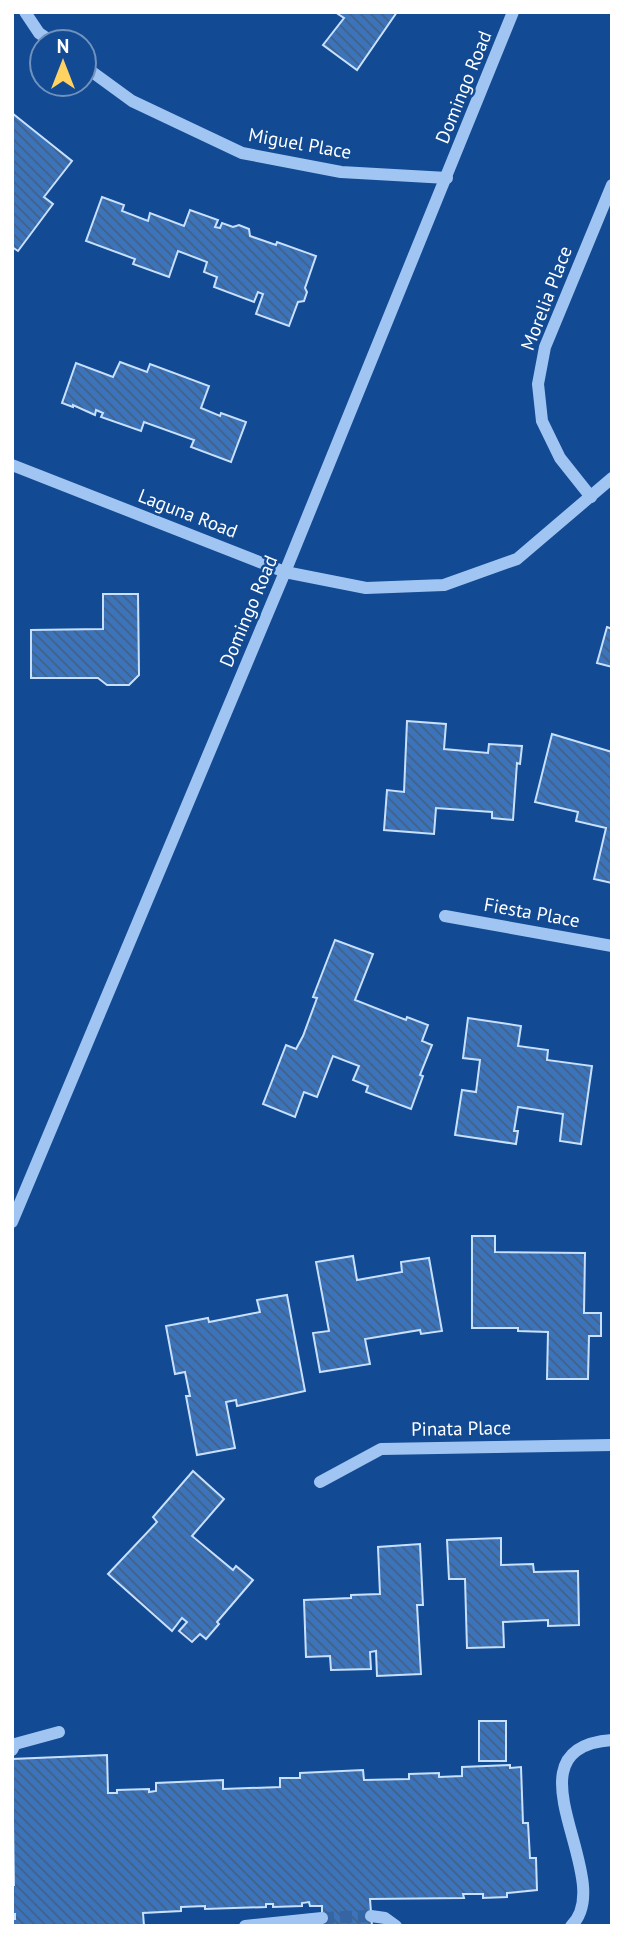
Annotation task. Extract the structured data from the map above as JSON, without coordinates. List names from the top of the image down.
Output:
{
  "streets": {
    "street": [
      "Domingo Road",
      "Miguel Place",
      "Morelia Place",
      "Laguna Road",
      "Fiesta Place",
      "Pinata Place"
    ]
  },
  "crossings": [
    ["Domingo Road", "Miguel Place"],
    ["Domingo Road", "Laguna Road"],
    ["Morelia Place", "Laguna Road"]
  ],
  "north": "top"
}
